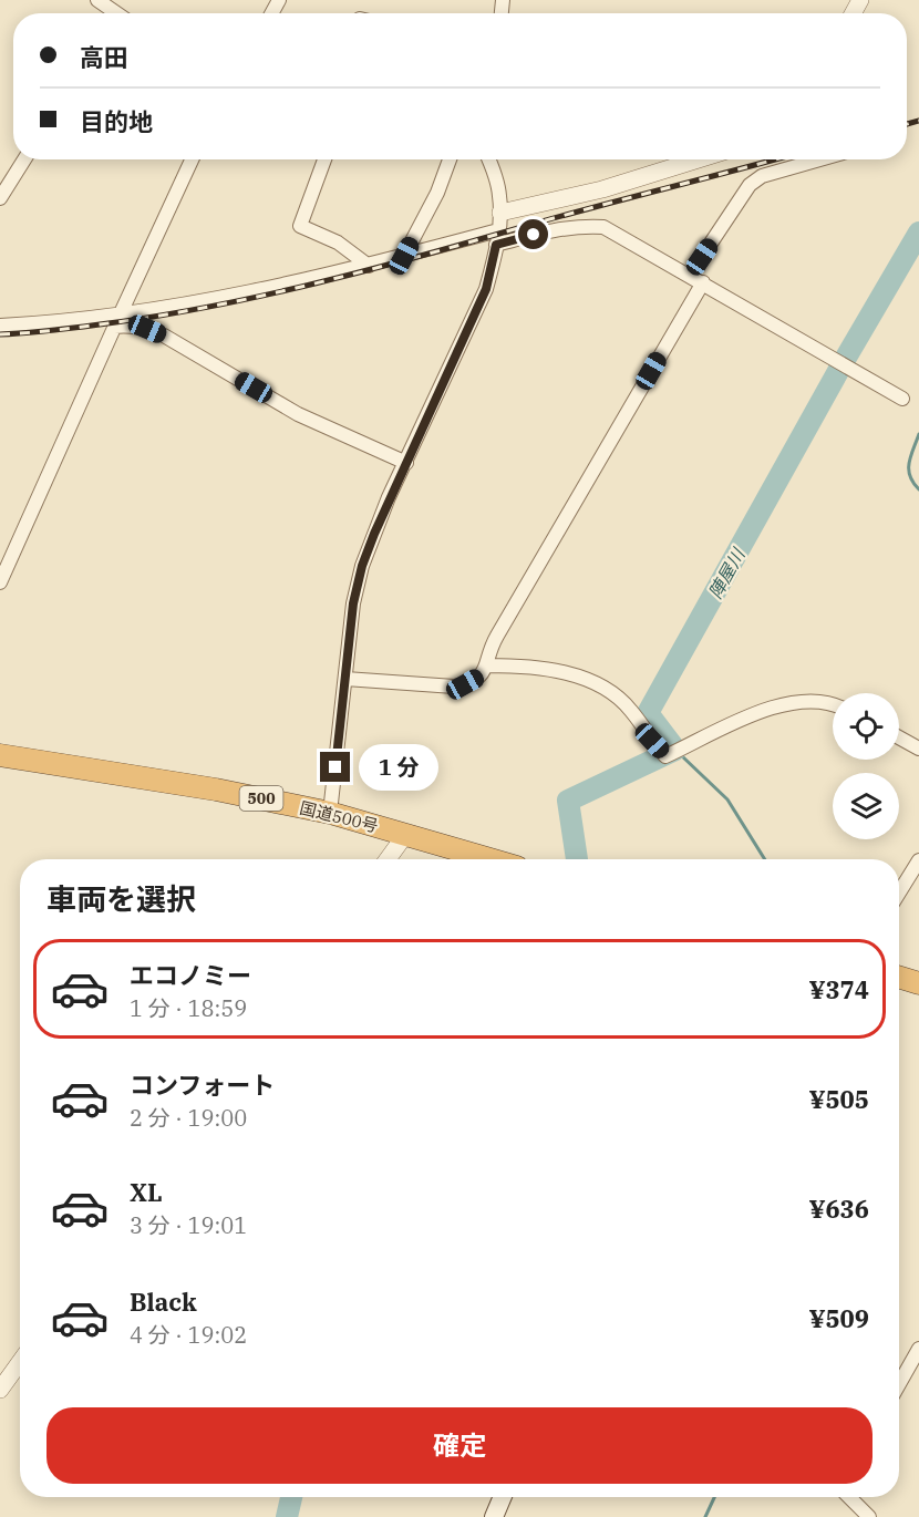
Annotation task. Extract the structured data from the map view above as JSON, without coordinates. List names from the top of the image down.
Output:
{
  "streets": {
    "highway": ["500", "国道500号"]
  },
  "water": ["陣屋川"],
  "page": {
    "banner": ["高田", "目的地"],
    "bubble": "1 分",
    "heading": "車両を選択",
    "list": [
      {
        "name": "エコノミー",
        "note": "1 分 · 18:59",
        "value": "¥374"
      },
      {
        "name": "コンフォート",
        "note": "2 分 · 19:00",
        "value": "¥505"
      },
      {
        "name": "XL",
        "note": "3 分 · 19:01",
        "value": "¥636"
      },
      {
        "name": "Black",
        "note": "4 分 · 19:02",
        "value": "¥509"
      }
    ],
    "buttons": "確定"
  }
}
